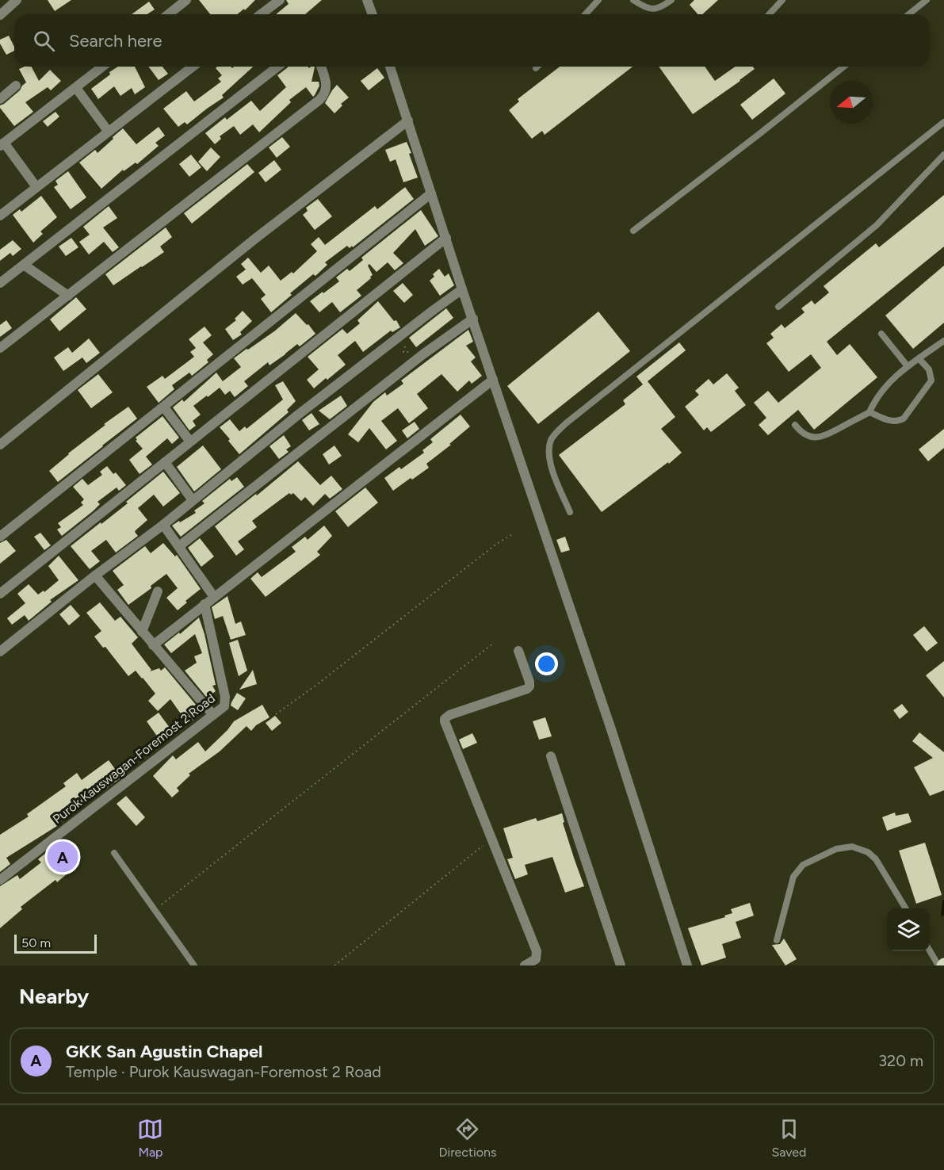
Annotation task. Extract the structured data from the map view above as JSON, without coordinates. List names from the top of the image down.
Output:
{
  "streets": {
    "street": ["Purok Kauswagan-Foremost 2 Road"]
  },
  "scale_bar": "50 m",
  "north": "left",
  "page": {
    "search": "Search here",
    "pins": "A",
    "scale": "50 m",
    "heading": "Nearby",
    "list": [
      {
        "mark": "A",
        "name": "GKK San Agustin Chapel",
        "note": "Temple · Purok Kauswagan-Foremost 2 Road",
        "value": "320 m"
      }
    ],
    "nav": ["Map", "Directions", "Saved"]
  }
}
